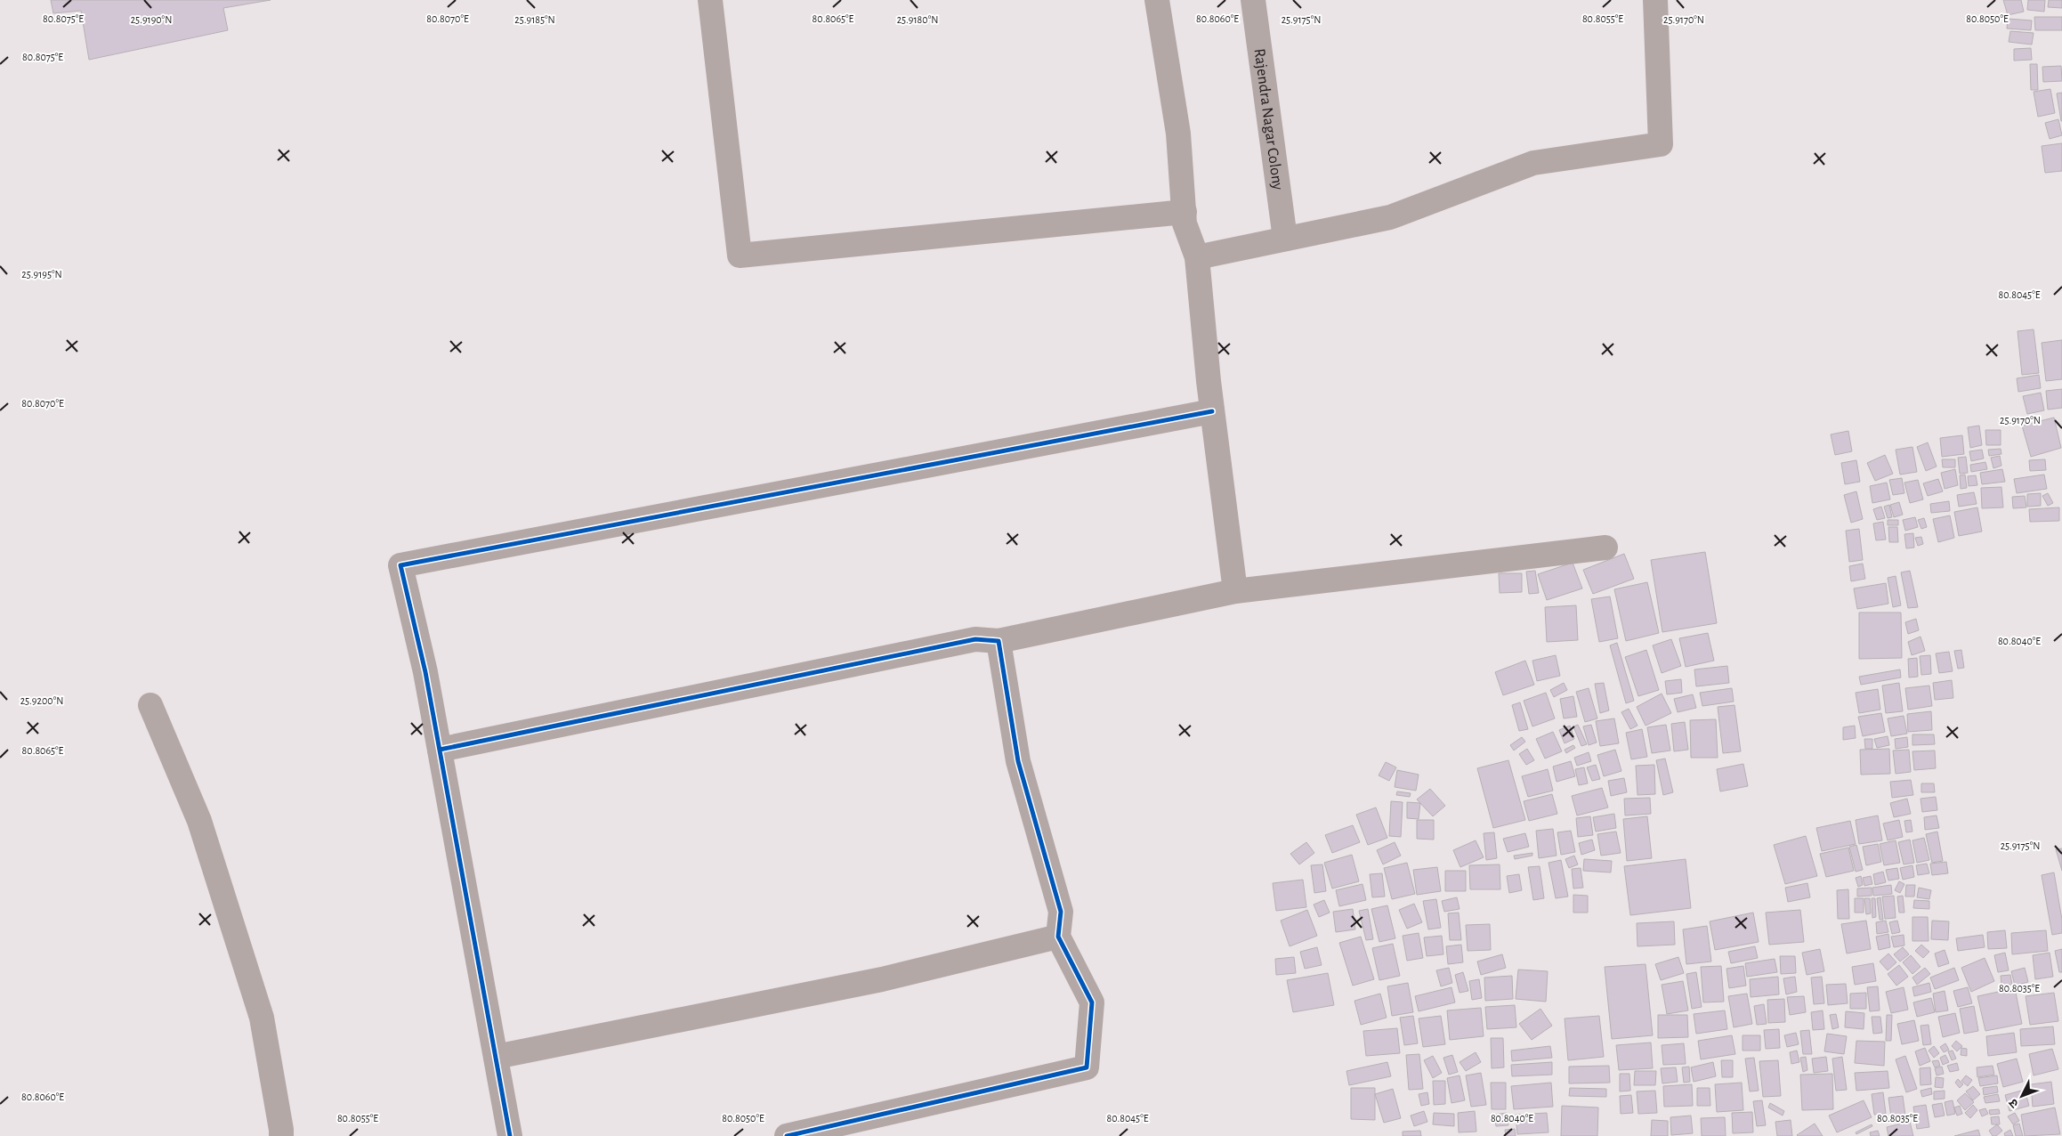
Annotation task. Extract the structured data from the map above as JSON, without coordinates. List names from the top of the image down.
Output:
{
  "streets": {
    "street": ["Rajendra Nagar Colony"]
  },
  "north": "bottom left",
  "coordinates": [
    "80.8075°E",
    "80.8070°E",
    "80.8065°E",
    "80.8060°E",
    "80.8055°E",
    "80.8050°E",
    "25.9190°N",
    "25.9185°N",
    "25.9180°N",
    "25.9175°N",
    "25.9170°N",
    "25.9195°N",
    "80.8045°E",
    "80.8040°E",
    "25.9200°N",
    "80.8035°E"
  ]
}
